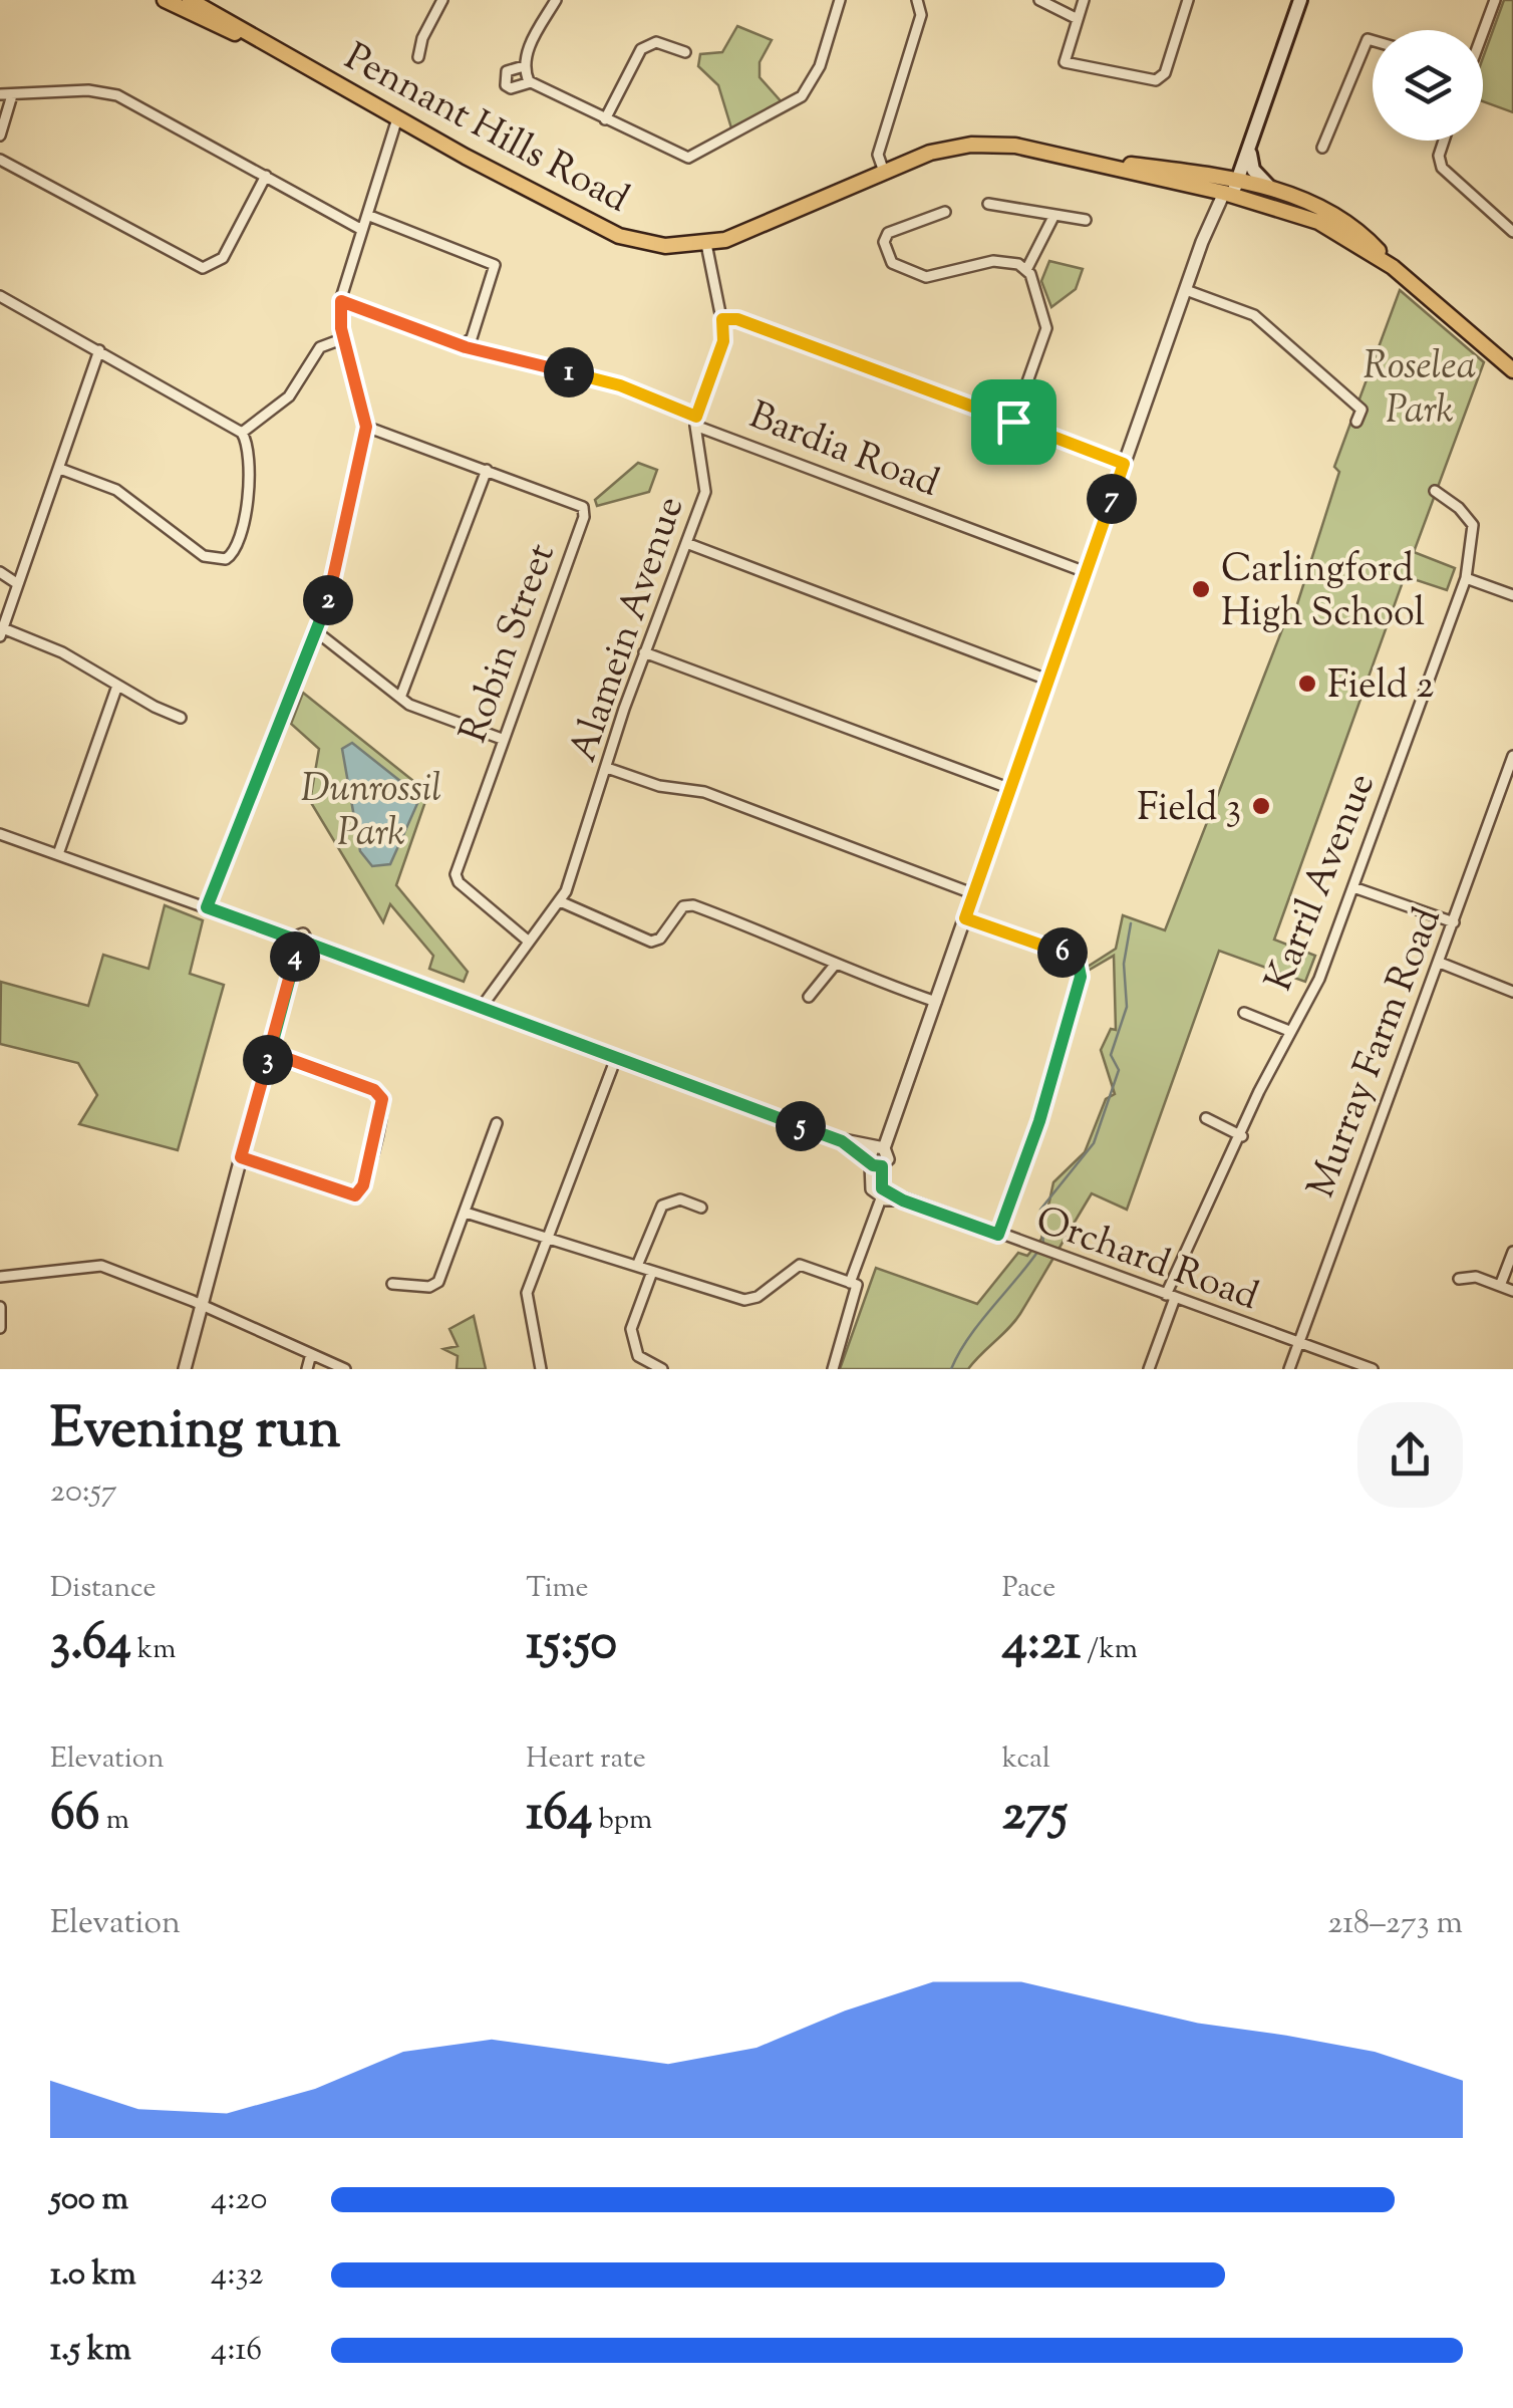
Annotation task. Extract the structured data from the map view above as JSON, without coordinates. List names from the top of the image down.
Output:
{
  "streets": {
    "highway": ["Pennant Hills Road"],
    "street": [
      "Bardia Road",
      "Alamein Avenue",
      "Robin Street",
      "Karril Avenue",
      "Murray Farm Road",
      "Orchard Road"
    ]
  },
  "crossings": [
    ["Pennant Hills Road", "Alamein Avenue"],
    ["Bardia Road", "Alamein Avenue"],
    ["Alamein Avenue", "Robin Street"],
    ["Karril Avenue", "Orchard Road"],
    ["Murray Farm Road", "Orchard Road"]
  ],
  "parks": ["Roselea Park", "Dunrossil Park"],
  "places": ["Carlingford High School", "Field 2", "Field 3"],
  "page": {
    "pins": [
      "1",
      "7",
      "2",
      "6",
      "4",
      "3",
      "5"
    ],
    "heading": ["Evening run", "20:57"],
    "stats": [
      ["Distance", "3.64 km"],
      ["Time", "15:50"],
      ["Pace", "4:21 /km"],
      ["Elevation", "66 m"],
      ["Heart rate", "164 bpm"],
      ["kcal", "275"]
    ],
    "chart": ["Elevation", "218–273 m"],
    "list": [
      {
        "name": "500 m",
        "note": "4:20"
      },
      {
        "name": "1.0 km",
        "note": "4:32"
      },
      {
        "name": "1.5 km",
        "note": "4:16"
      }
    ]
  }
}
